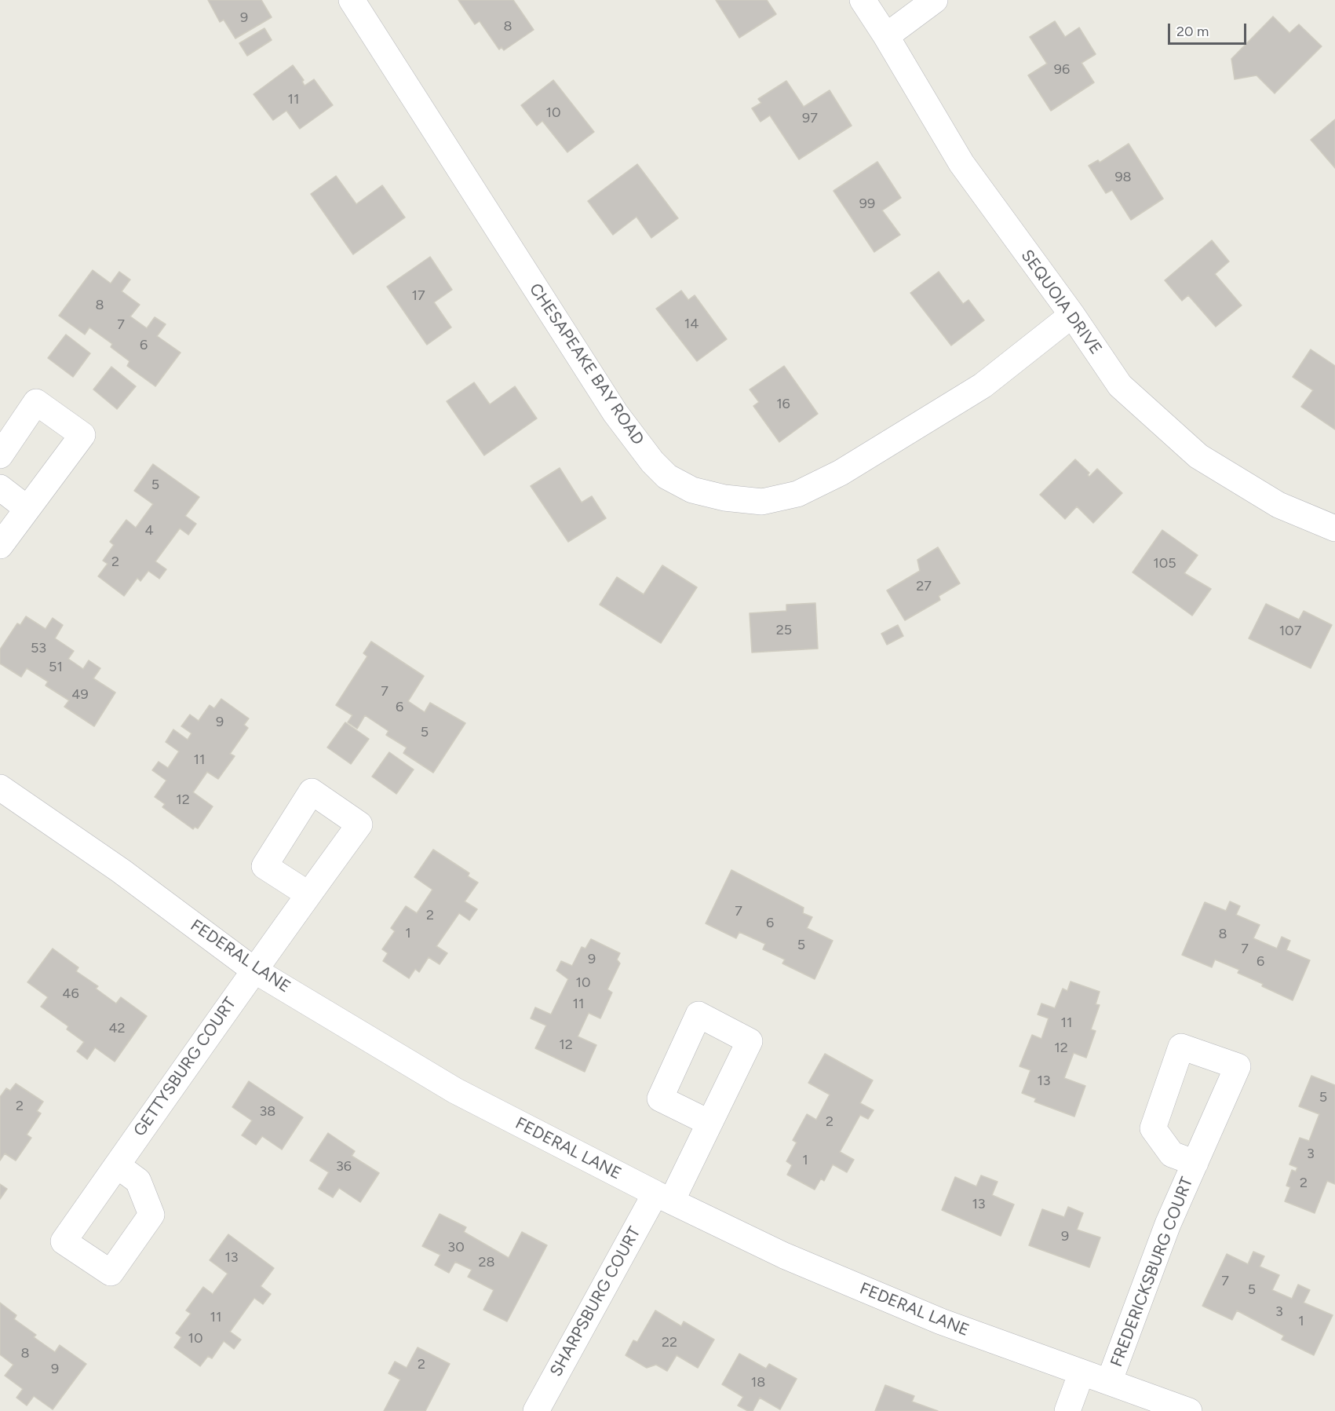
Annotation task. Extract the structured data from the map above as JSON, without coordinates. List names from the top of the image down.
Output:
{
  "streets": {
    "street": [
      "SEQUOIA DRIVE",
      "CHESAPEAKE BAY ROAD",
      "FEDERAL LANE",
      "GETTYSBURG COURT",
      "FREDERICKSBURG COURT",
      "SHARPSBURG COURT"
    ]
  },
  "crossings": [
    ["SEQUOIA DRIVE", "CHESAPEAKE BAY ROAD"],
    ["FEDERAL LANE", "GETTYSBURG COURT"],
    ["FEDERAL LANE", "FREDERICKSBURG COURT"],
    ["FEDERAL LANE", "SHARPSBURG COURT"]
  ],
  "house_numbers": [
    "9",
    "8",
    "96",
    "11",
    "10",
    "97",
    "98",
    "99",
    "17",
    "8",
    "14",
    "7",
    "6",
    "16",
    "5",
    "4",
    "2",
    "105",
    "27",
    "25",
    "107",
    "53",
    "51",
    "7",
    "49",
    "6",
    "9",
    "5",
    "11",
    "12",
    "7",
    "2",
    "6",
    "1",
    "8",
    "5",
    "7",
    "9",
    "6",
    "10",
    "46",
    "11",
    "11",
    "42",
    "12",
    "12",
    "13",
    "5",
    "2",
    "38",
    "2",
    "3",
    "1",
    "36",
    "2",
    "13",
    "9",
    "30",
    "13",
    "28",
    "7",
    "5",
    "3",
    "11",
    "1",
    "10",
    "22",
    "8",
    "2",
    "9",
    "18"
  ],
  "scale_bar": "20 m"
}
